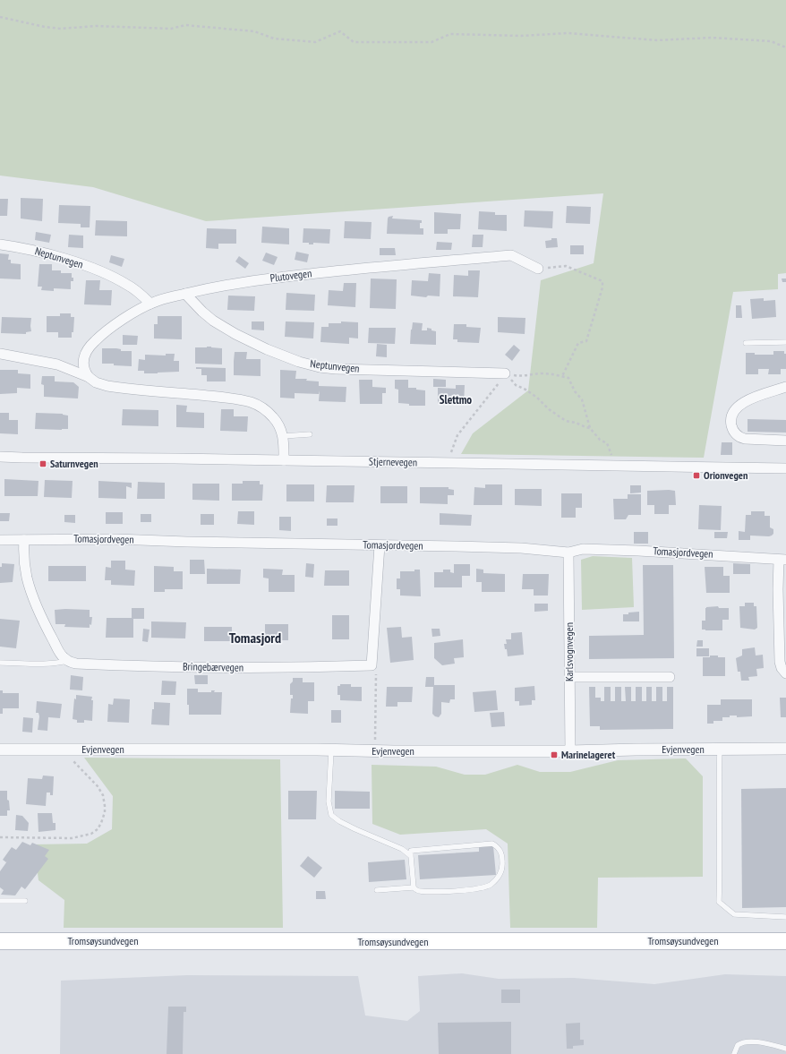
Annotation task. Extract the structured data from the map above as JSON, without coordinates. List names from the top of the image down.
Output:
{
  "streets": {
    "highway": ["Tromsøysundvegen"],
    "street": [
      "Neptunvegen",
      "Plutovegen",
      "Stjernevegen",
      "Tomasjordvegen",
      "Karlsvognvegen",
      "Bringebærvegen",
      "Evjenvegen"
    ]
  },
  "crossings": [
    ["Neptunvegen", "Plutovegen"],
    ["Tomasjordvegen", "Karlsvognvegen"],
    ["Karlsvognvegen", "Evjenvegen"]
  ],
  "districts": ["Slettmo", "Tomasjord"],
  "places": {
    "transit": ["Saturnvegen", "Orionvegen", "Marinelageret"]
  }
}
